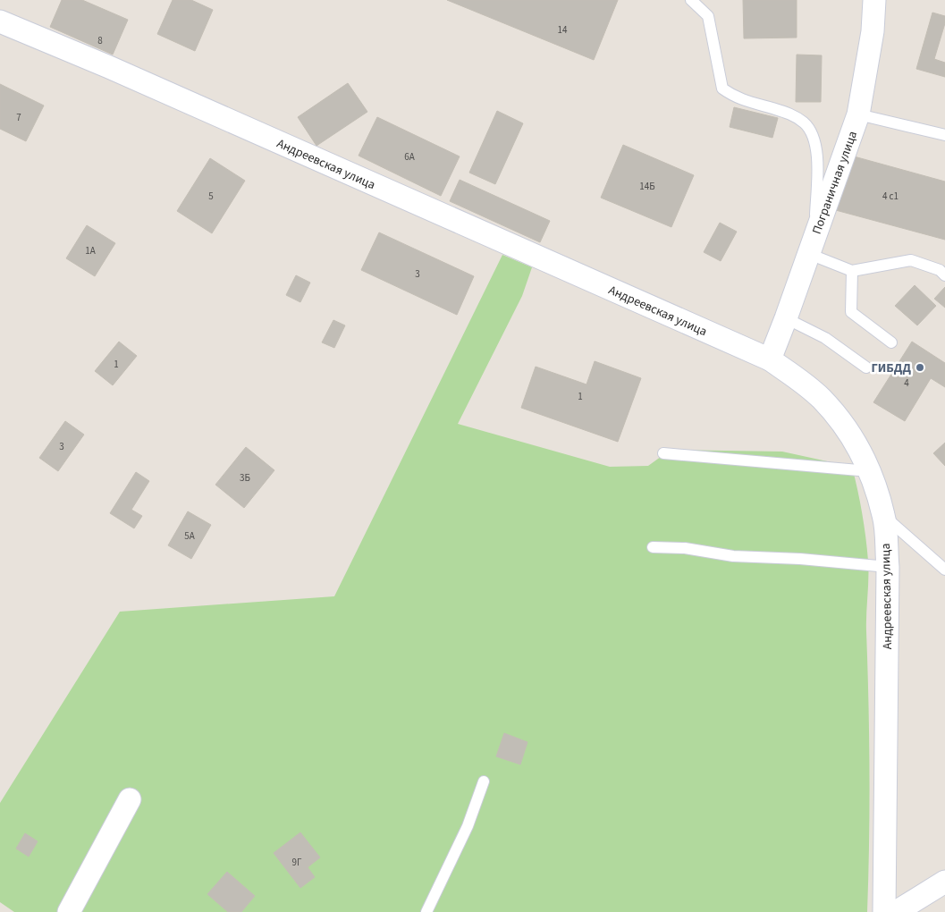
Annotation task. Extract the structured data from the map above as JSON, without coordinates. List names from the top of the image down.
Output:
{
  "streets": {
    "street": ["Андреевская улица", "Пограничная улица"]
  },
  "crossings": [
    ["Андреевская улица", "Пограничная улица"]
  ],
  "places": ["ГИБДД"],
  "house_numbers": [
    "14",
    "8",
    "7",
    "6А",
    "14Б",
    "5",
    "4 с1",
    "1А",
    "3",
    "1",
    "4",
    "1",
    "3",
    "3Б",
    "5А",
    "9Г"
  ]
}
